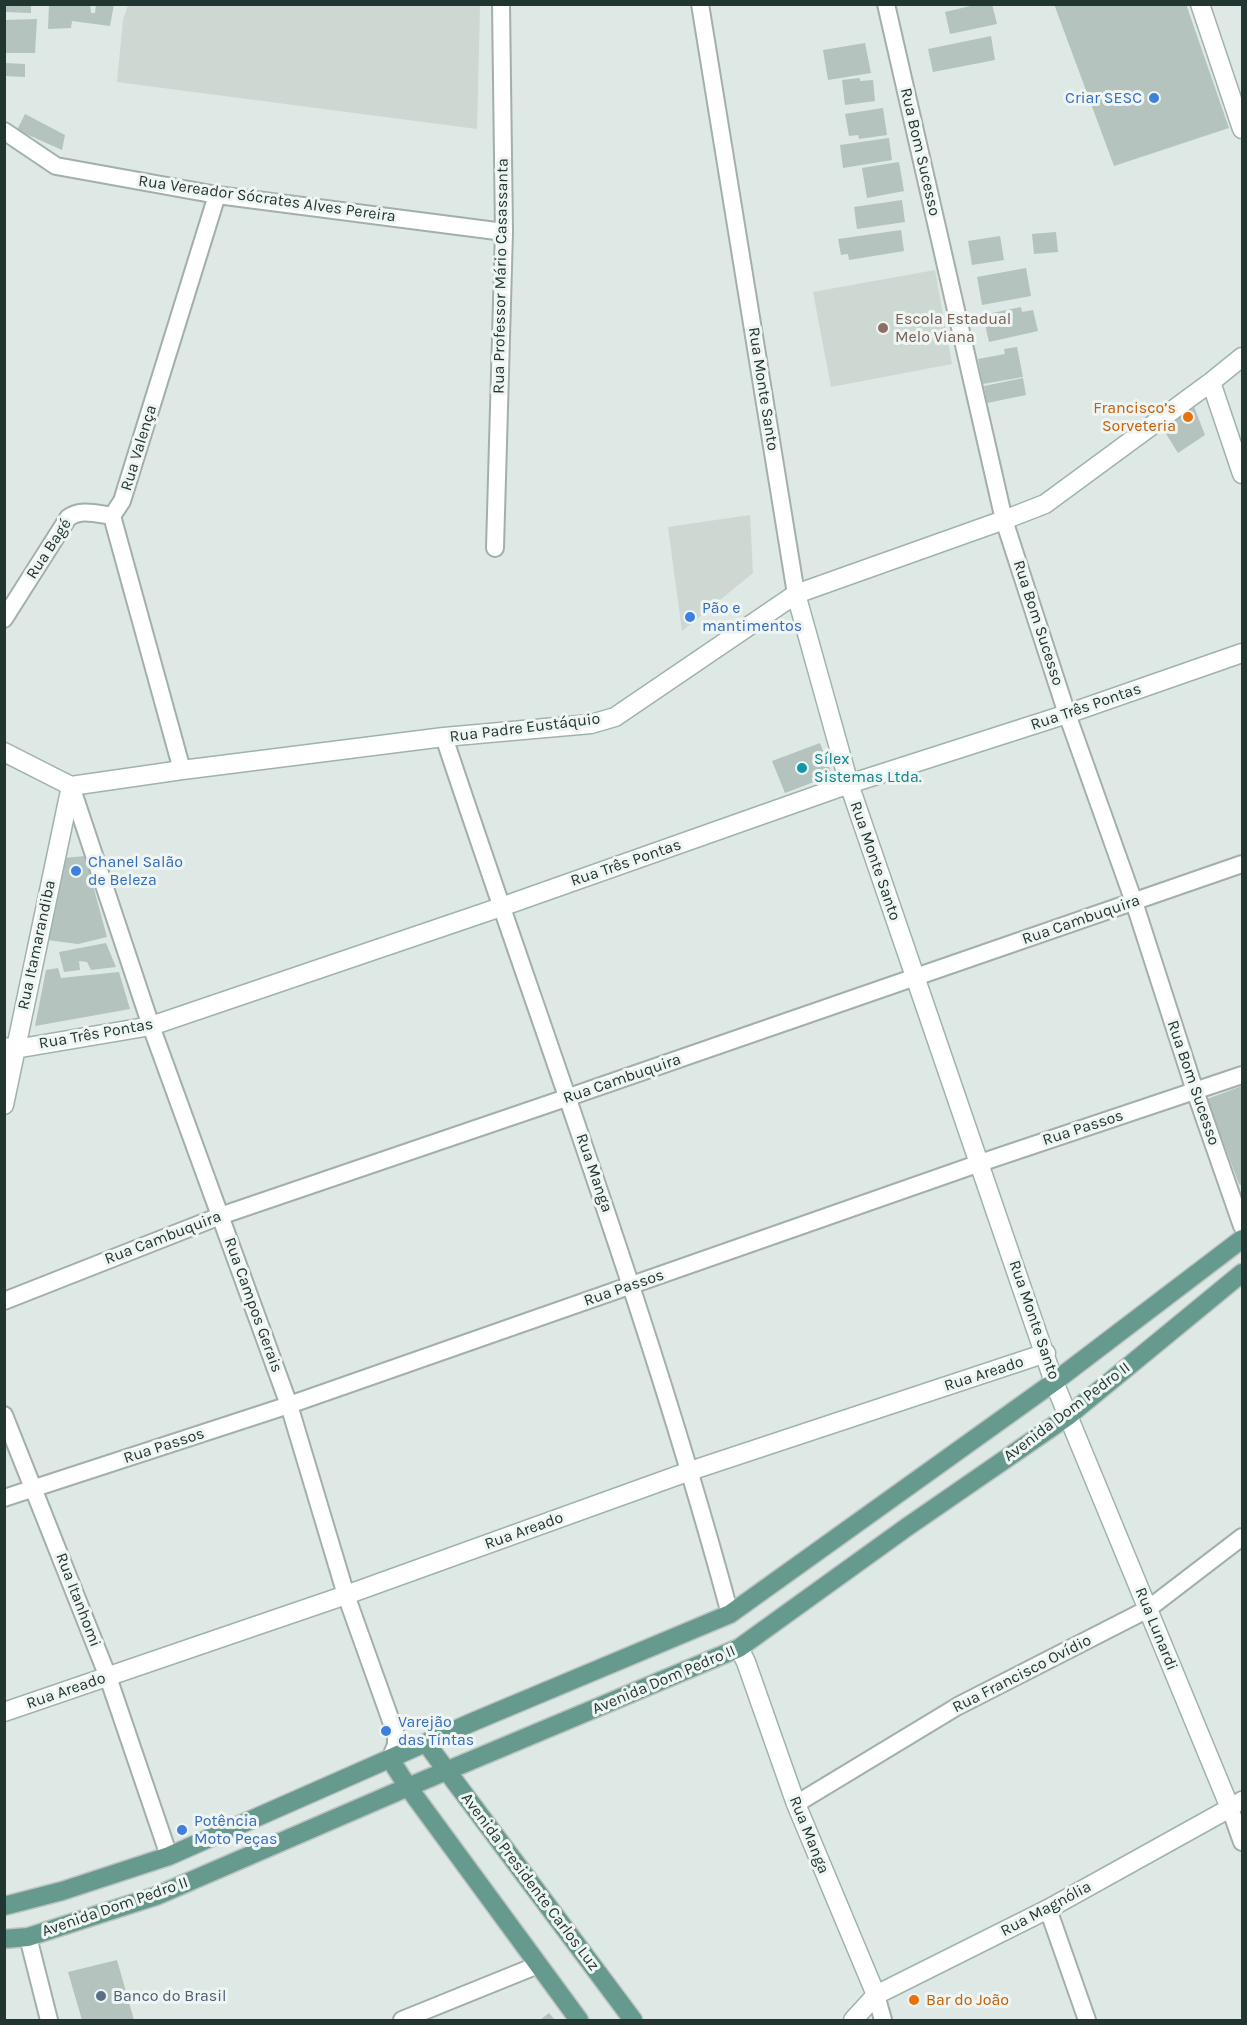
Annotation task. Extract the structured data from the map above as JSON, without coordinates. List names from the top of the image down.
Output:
{
  "streets": {
    "main road": ["Avenida Dom Pedro II", "Avenida Presidente Carlos Luz"],
    "street": [
      "Rua Bom Sucesso",
      "Rua Vereador Sócrates Alves Pereira",
      "Rua Professor Mário Casassanta",
      "Rua Monte Santo",
      "Rua Valença",
      "Rua Bagé",
      "Rua Três Pontas",
      "Rua Padre Eustáquio",
      "Rua Cambuquira",
      "Rua Itamarandiba",
      "Rua Passos",
      "Rua Manga",
      "Rua Campos Gerais",
      "Rua Areado",
      "Rua Itanhomi",
      "Rua Lunardi",
      "Rua Francisco Ovídio",
      "Rua Magnólia"
    ]
  },
  "crossings": [
    ["Rua Bom Sucesso", "Rua Três Pontas"],
    ["Rua Bom Sucesso", "Rua Padre Eustáquio"],
    ["Rua Bom Sucesso", "Rua Cambuquira"],
    ["Rua Bom Sucesso", "Rua Passos"],
    ["Rua Vereador Sócrates Alves Pereira", "Rua Professor Mário Casassanta"],
    ["Rua Vereador Sócrates Alves Pereira", "Rua Valença"],
    ["Rua Monte Santo", "Rua Três Pontas"],
    ["Rua Monte Santo", "Rua Padre Eustáquio"],
    ["Rua Monte Santo", "Rua Cambuquira"],
    ["Rua Monte Santo", "Rua Passos"],
    ["Rua Monte Santo", "Rua Areado"],
    ["Rua Monte Santo", "Avenida Dom Pedro II"],
    ["Rua Monte Santo", "Rua Lunardi"],
    ["Rua Valença", "Rua Bagé"],
    ["Rua Três Pontas", "Rua Itamarandiba"],
    ["Rua Três Pontas", "Rua Manga"],
    ["Rua Três Pontas", "Rua Campos Gerais"],
    ["Rua Padre Eustáquio", "Rua Itamarandiba"],
    ["Rua Padre Eustáquio", "Rua Manga"],
    ["Rua Padre Eustáquio", "Rua Campos Gerais"],
    ["Rua Cambuquira", "Rua Manga"],
    ["Rua Cambuquira", "Rua Campos Gerais"],
    ["Rua Itamarandiba", "Rua Campos Gerais"],
    ["Rua Passos", "Rua Manga"],
    ["Rua Passos", "Rua Campos Gerais"],
    ["Rua Passos", "Rua Itanhomi"],
    ["Rua Manga", "Rua Areado"],
    ["Rua Manga", "Avenida Dom Pedro II"],
    ["Rua Manga", "Rua Francisco Ovídio"],
    ["Rua Manga", "Rua Magnólia"],
    ["Rua Campos Gerais", "Rua Areado"],
    ["Rua Campos Gerais", "Avenida Dom Pedro II"],
    ["Rua Areado", "Rua Itanhomi"],
    ["Avenida Dom Pedro II", "Rua Itanhomi"],
    ["Avenida Dom Pedro II", "Rua Lunardi"],
    ["Avenida Dom Pedro II", "Avenida Presidente Carlos Luz"],
    ["Rua Lunardi", "Rua Francisco Ovídio"],
    ["Rua Lunardi", "Rua Magnólia"]
  ],
  "places": [
    "Criar SESC",
    "Escola Estadual Melo Viana",
    "Francisco’s Sorveteria",
    "Pão e mantimentos",
    "Sílex Sistemas Ltda.",
    "Chanel Salão de Beleza",
    "Varejão das Tintas",
    "Potência Moto Peças",
    "Banco do Brasil",
    "Bar do João"
  ]
}
